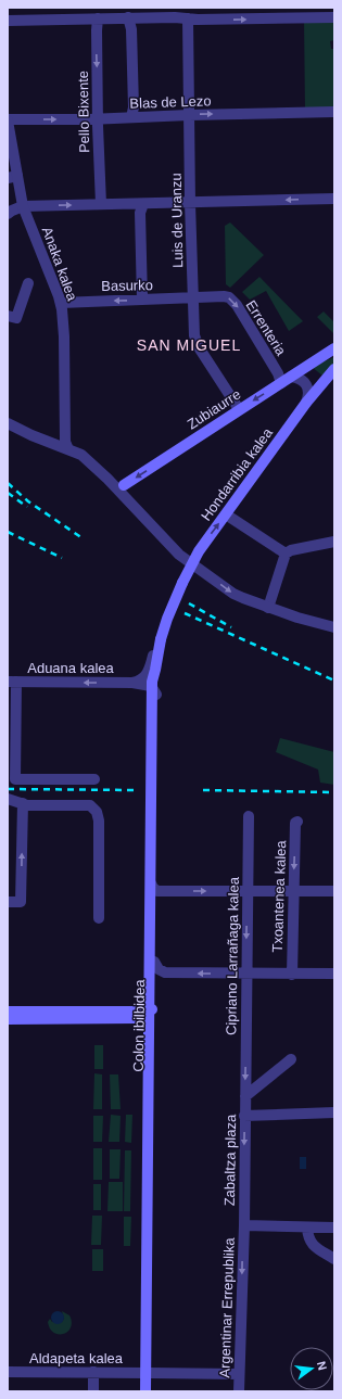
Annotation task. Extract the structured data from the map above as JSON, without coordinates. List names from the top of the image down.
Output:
{
  "streets": {
    "main road": ["Zubiaurre", "Hondarribia kalea", "Colon ibilbidea"],
    "street": [
      "Blas de Lezo",
      "Pello Bixente",
      "Luis de Uranzu",
      "Anaka kalea",
      "Basurko",
      "Errenteria",
      "Aduana kalea",
      "Txoantenea kalea",
      "Cipriano Larrañaga kalea",
      "Zabaltza plaza",
      "Argentinar Errepublika",
      "Aldapeta kalea"
    ]
  },
  "crossings": [
    ["Blas de Lezo", "Pello Bixente"],
    ["Blas de Lezo", "Luis de Uranzu"],
    ["Blas de Lezo", "Anaka kalea"],
    ["Luis de Uranzu", "Basurko"],
    ["Luis de Uranzu", "Errenteria"],
    ["Luis de Uranzu", "Zubiaurre"],
    ["Anaka kalea", "Basurko"],
    ["Basurko", "Errenteria"],
    ["Errenteria", "Zubiaurre"],
    ["Hondarribia kalea", "Aduana kalea"],
    ["Hondarribia kalea", "Colon ibilbidea"],
    ["Aduana kalea", "Colon ibilbidea"],
    ["Cipriano Larrañaga kalea", "Zabaltza plaza"],
    ["Colon ibilbidea", "Aldapeta kalea"],
    ["Zabaltza plaza", "Argentinar Errepublika"],
    ["Argentinar Errepublika", "Aldapeta kalea"]
  ],
  "one_way": [
    "Errenteria",
    "Zubiaurre",
    "Aduana kalea",
    "Txoantenea kalea",
    "Cipriano Larrañaga kalea",
    "Zabaltza plaza",
    "Argentinar Errepublika"
  ],
  "districts": ["SAN MIGUEL"],
  "north": "right"
}
